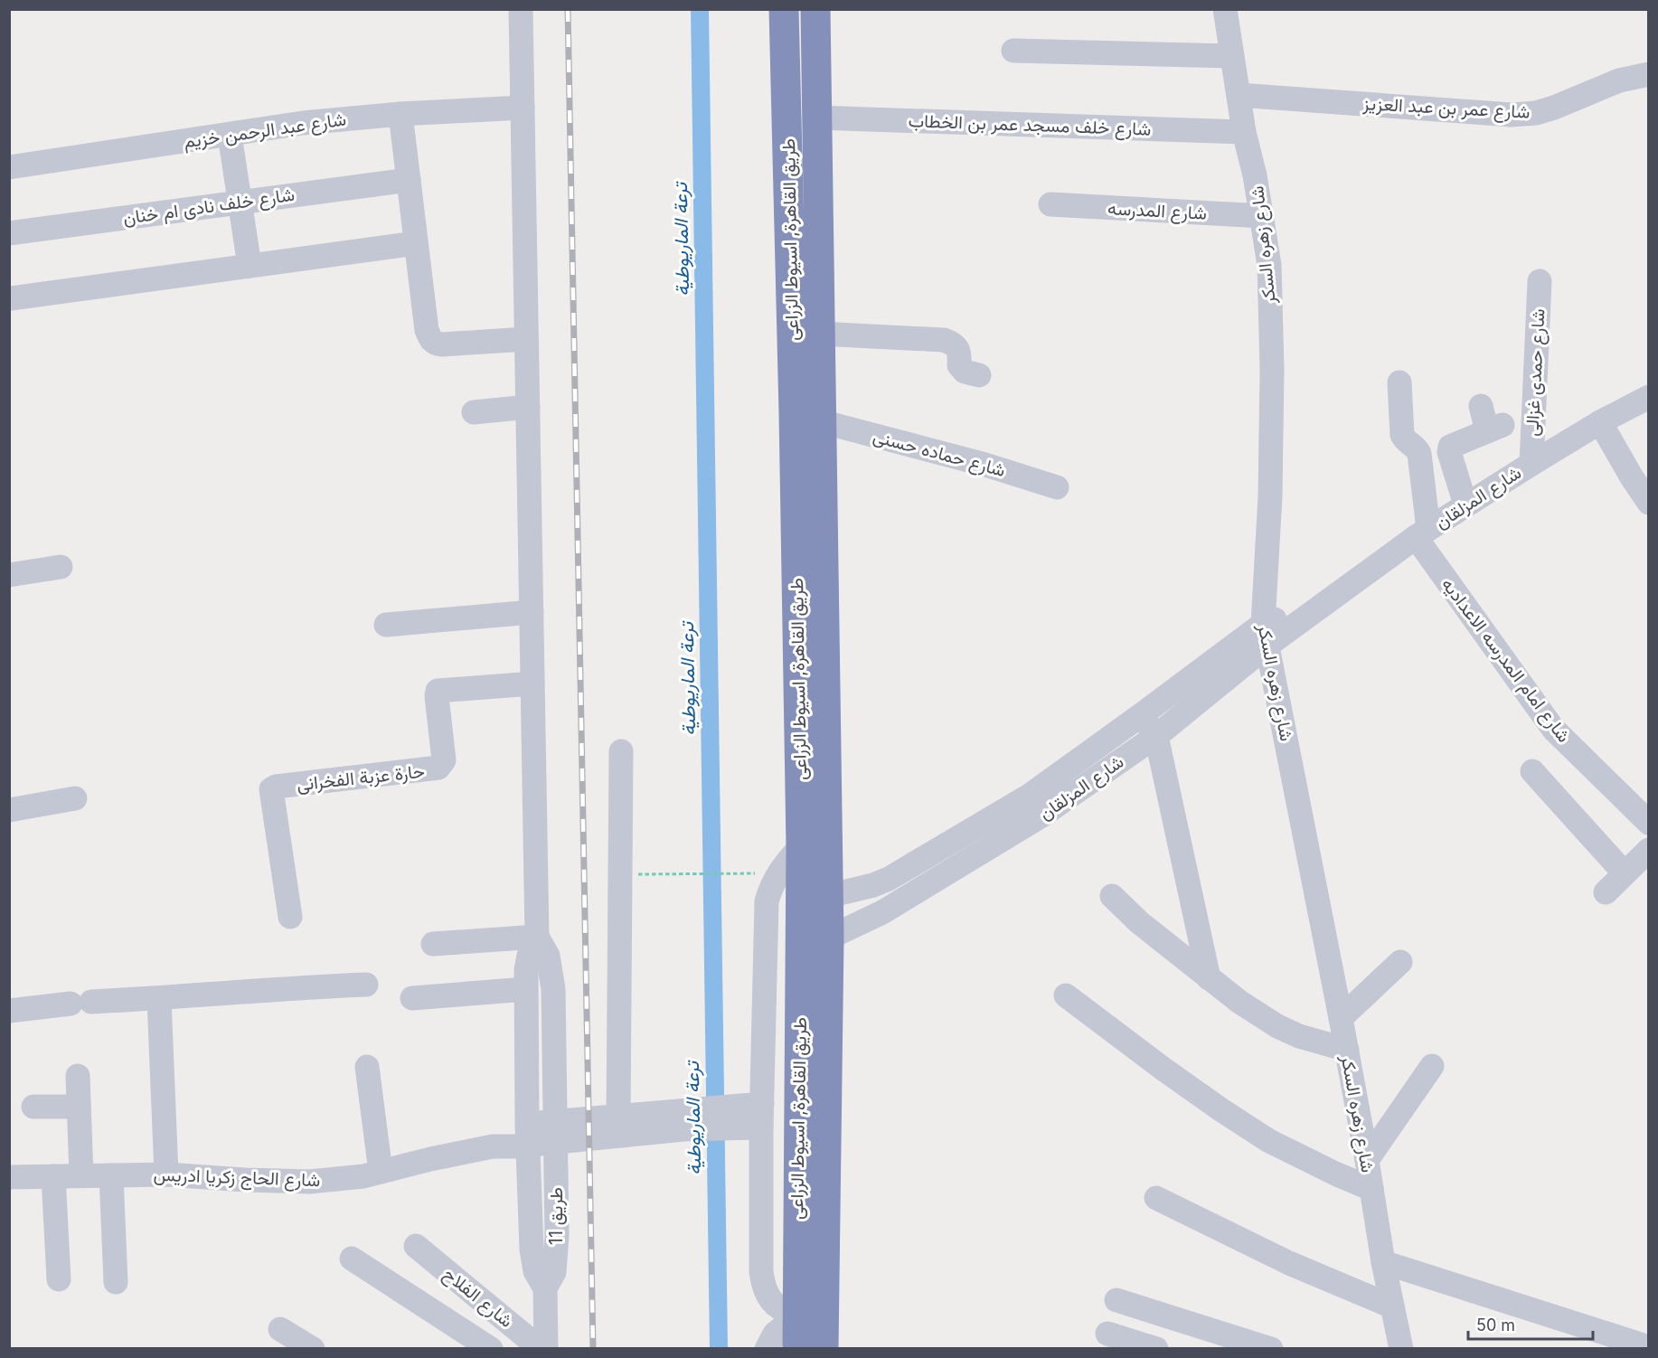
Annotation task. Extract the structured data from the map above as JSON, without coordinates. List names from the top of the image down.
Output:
{
  "streets": {
    "highway": ["طريق القاهرة, اسيوط الزراعى"],
    "street": [
      "شارع عمر بن عبد العزيز",
      "شارع خلف مسجد عمر بن الخطاب",
      "شارع عبد الرحمن خزيم",
      "شارع خلف نادى ام خنان",
      "شارع المدرسه",
      "شارع زهره السكر",
      "شارع حمدى غزالى",
      "شارع حماده حسنى",
      "شارع المزلقان",
      "شارع امام المدرسه الاعداديه",
      "حارة عزبة الفخرانى",
      "شارع الحاج زكريا ادريس",
      "طريق 11",
      "شارع الفلاح"
    ]
  },
  "crossings": [
    ["شارع عمر بن عبد العزيز", "شارع زهره السكر"],
    ["شارع خلف مسجد عمر بن الخطاب", "طريق القاهرة, اسيوط الزراعى"],
    ["شارع خلف مسجد عمر بن الخطاب", "شارع زهره السكر"],
    ["شارع المدرسه", "شارع زهره السكر"],
    ["طريق القاهرة, اسيوط الزراعى", "شارع حماده حسنى"],
    ["طريق القاهرة, اسيوط الزراعى", "شارع المزلقان"],
    ["شارع زهره السكر", "شارع المزلقان"],
    ["شارع حمدى غزالى", "شارع المزلقان"],
    ["شارع المزلقان", "شارع امام المدرسه الاعداديه"],
    ["شارع الحاج زكريا ادريس", "طريق 11"]
  ],
  "water": ["ترعة الماريوطية"],
  "scale_bar": "50 m"
}
